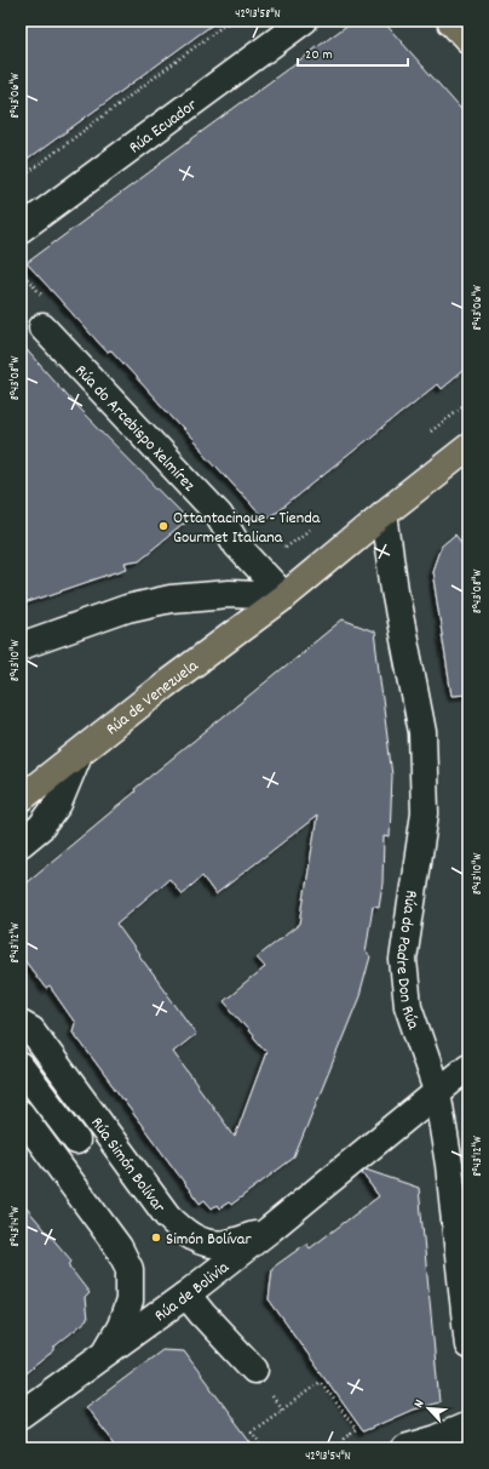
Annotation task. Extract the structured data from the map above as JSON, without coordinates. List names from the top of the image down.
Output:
{
  "streets": {
    "main road": ["Rúa de Venezuela"],
    "street": [
      "Rúa Ecuador",
      "Rúa do Arcebispo Xelmírez",
      "Rúa do Padre Don Rúa",
      "Rúa Simón Bolívar",
      "Rúa de Bolivia"
    ]
  },
  "crossings": [
    ["Rúa do Arcebispo Xelmírez", "Rúa de Venezuela"],
    ["Rúa de Venezuela", "Rúa do Padre Don Rúa"],
    ["Rúa do Padre Don Rúa", "Rúa de Bolivia"],
    ["Rúa Simón Bolívar", "Rúa de Bolivia"]
  ],
  "places": ["Ottantacinque - Tienda Gourmet Italiana", "Simón Bolívar"],
  "scale_bar": "20 m",
  "north": "top left",
  "coordinates": [
    "42°13'58\"N",
    "8°43'06\"W",
    "8°43'08\"W",
    "8°43'10\"W",
    "8°43'12\"W",
    "8°43'14\"W",
    "42°13'54\"N"
  ]
}
